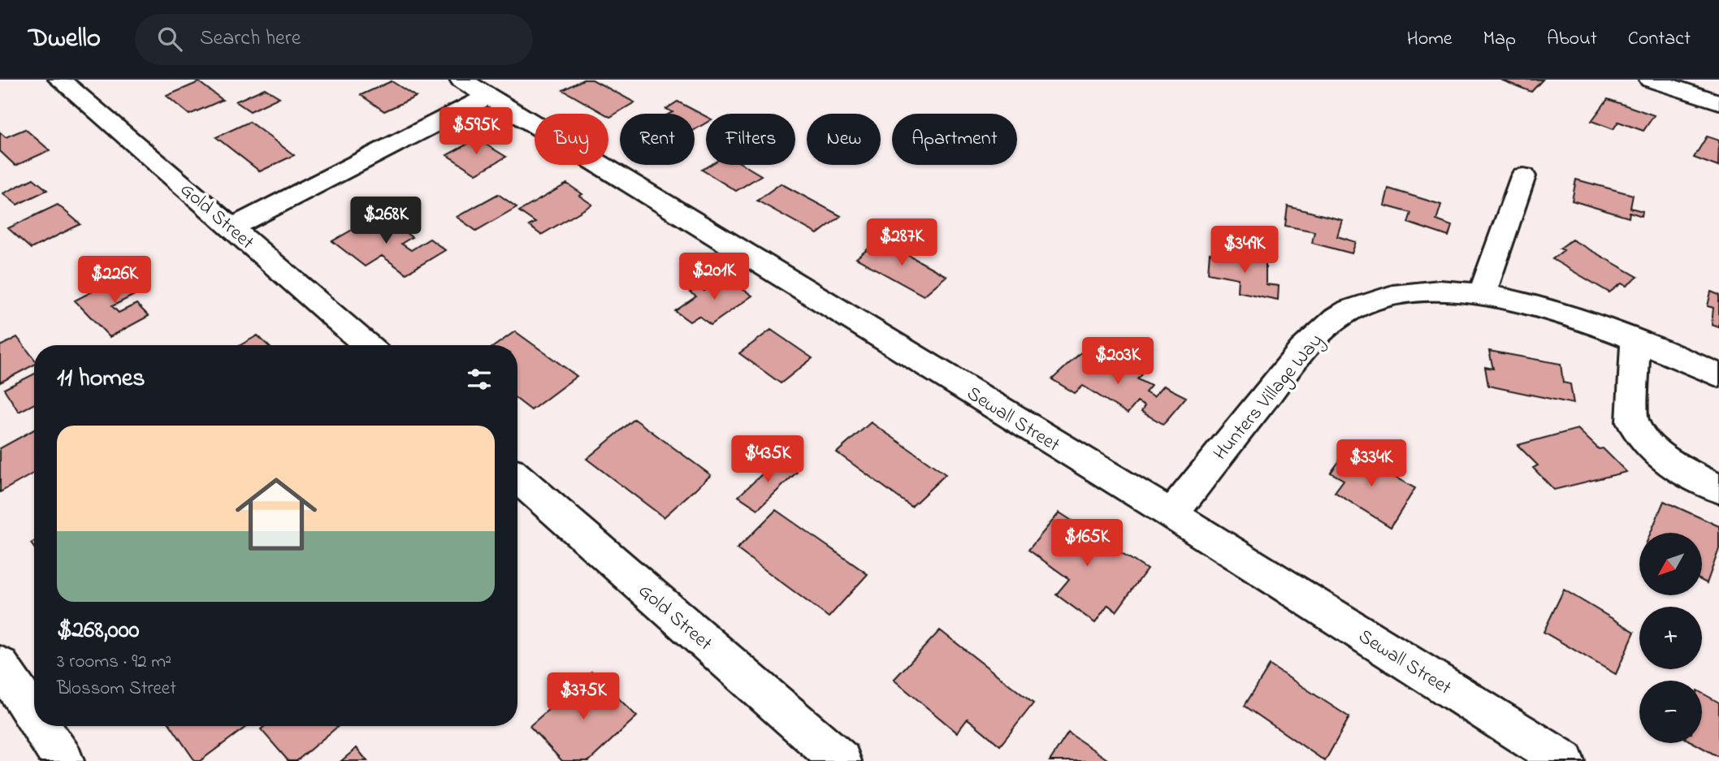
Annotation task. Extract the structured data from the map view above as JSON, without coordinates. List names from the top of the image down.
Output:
{
  "streets": {
    "street": ["Gold Street", "Hunters Village Way", "Sewall Street"]
  },
  "crossings": [
    ["Hunters Village Way", "Sewall Street"]
  ],
  "north": "bottom left",
  "page": {
    "header": "Dwello",
    "search": "Search here",
    "nav": [
      "Home",
      "Map",
      "About",
      "Contact"
    ],
    "price": [
      "$595K",
      "$268K",
      "$287K",
      "$349K",
      "$201K",
      "$226K",
      "$203K",
      "$435K",
      "$334K",
      "$165K",
      "$375K"
    ],
    "chip": [
      "Buy",
      "Rent",
      "Filters",
      "New",
      "Apartment"
    ],
    "heading": "11 homes",
    "list": [
      {
        "name": "$268,000",
        "note": "3 rooms · 92 m² · Blossom Street"
      }
    ],
    "map_buttons": ["+", "−"]
  }
}
